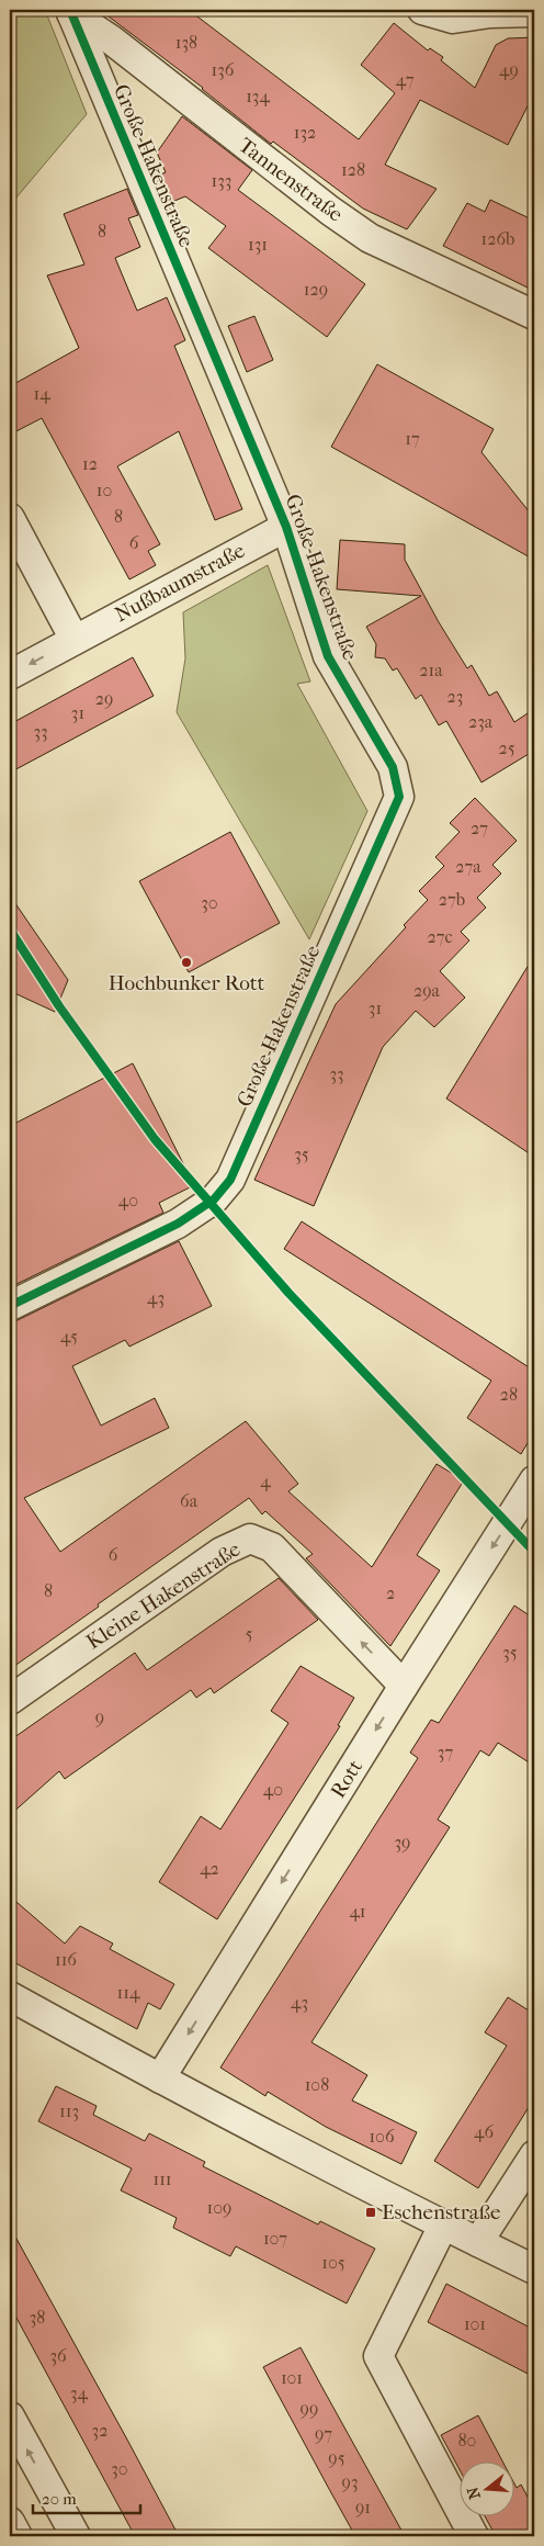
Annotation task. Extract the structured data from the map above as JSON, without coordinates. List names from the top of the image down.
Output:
{
  "streets": {
    "street": [
      "Große Hakenstraße",
      "Tannenstraße",
      "Nußbaumstraße",
      "Kleine Hakenstraße",
      "Rott"
    ]
  },
  "crossings": [
    ["Große Hakenstraße", "Tannenstraße"],
    ["Große Hakenstraße", "Nußbaumstraße"],
    ["Kleine Hakenstraße", "Rott"]
  ],
  "one_way": ["Rott"],
  "places": {
    "other": ["Hochbunker Rott"],
    "transit": ["Eschenstraße"]
  },
  "house_numbers": [
    "138",
    "136",
    "49",
    "47",
    "134",
    "132",
    "128",
    "133",
    "8",
    "126b",
    "131",
    "129",
    "14",
    "17",
    "12",
    "10",
    "8",
    "6",
    "21a",
    "23",
    "29",
    "31",
    "23a",
    "33",
    "25",
    "27",
    "27a",
    "27b",
    "30",
    "27c",
    "29a",
    "31",
    "33",
    "35",
    "40",
    "43",
    "45",
    "28",
    "4",
    "6a",
    "6",
    "8",
    "2",
    "5",
    "35",
    "9",
    "37",
    "40",
    "39",
    "42",
    "41",
    "116",
    "114",
    "43",
    "108",
    "113",
    "46",
    "106",
    "111",
    "109",
    "107",
    "105",
    "38",
    "101",
    "36",
    "101",
    "34",
    "99",
    "32",
    "97",
    "80",
    "95",
    "30",
    "93",
    "91"
  ],
  "scale_bar": "20 m",
  "north": "left"
}
